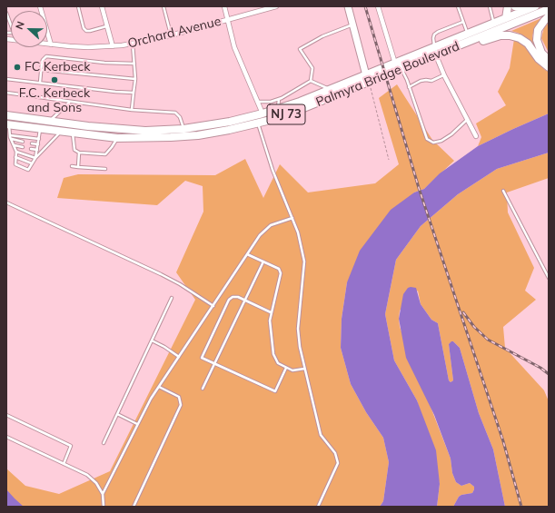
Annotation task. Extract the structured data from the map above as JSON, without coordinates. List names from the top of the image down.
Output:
{
  "streets": {
    "highway": ["Palmyra Bridge Boulevard", "NJ 73"],
    "street": ["Orchard Avenue"]
  },
  "places": ["FC Kerbeck", "F.C. Kerbeck and Sons"],
  "north": "left"
}
